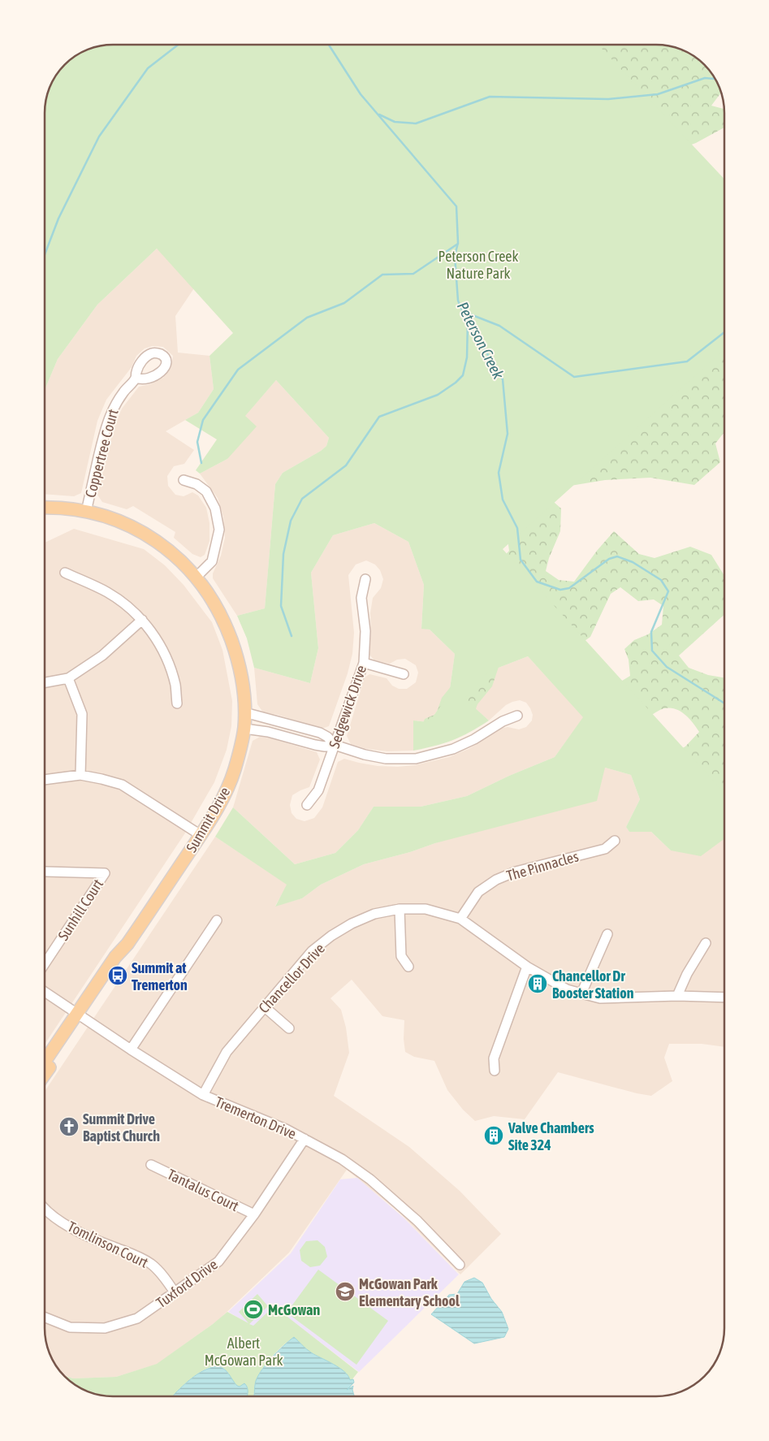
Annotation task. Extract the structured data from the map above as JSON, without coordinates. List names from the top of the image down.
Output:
{
  "streets": {
    "main road": ["Summit Drive"],
    "street": [
      "Coppertree Court",
      "Sedgewick Drive",
      "The Pinnacles",
      "Sunhill Court",
      "Chancellor Drive",
      "Tremerton Drive",
      "Tantalus Court",
      "Tomlinson Court",
      "Tuxford Drive"
    ]
  },
  "crossings": [
    ["Coppertree Court", "Summit Drive"],
    ["Summit Drive", "Tremerton Drive"],
    ["The Pinnacles", "Chancellor Drive"],
    ["Chancellor Drive", "Tremerton Drive"],
    ["Tremerton Drive", "Tuxford Drive"],
    ["Tantalus Court", "Tuxford Drive"],
    ["Tomlinson Court", "Tuxford Drive"]
  ],
  "water": ["Peterson Creek"],
  "parks": ["Peterson Creek Nature Park", "Albert McGowan Park"],
  "places": {
    "bus stop": ["Summit at Tremerton"],
    "building": ["Chancellor Dr Booster Station", "Valve Chambers Site 324"],
    "church": ["Summit Drive Baptist Church"],
    "school or university": ["McGowan Park Elementary School"],
    "sports": ["McGowan"]
  }
}
